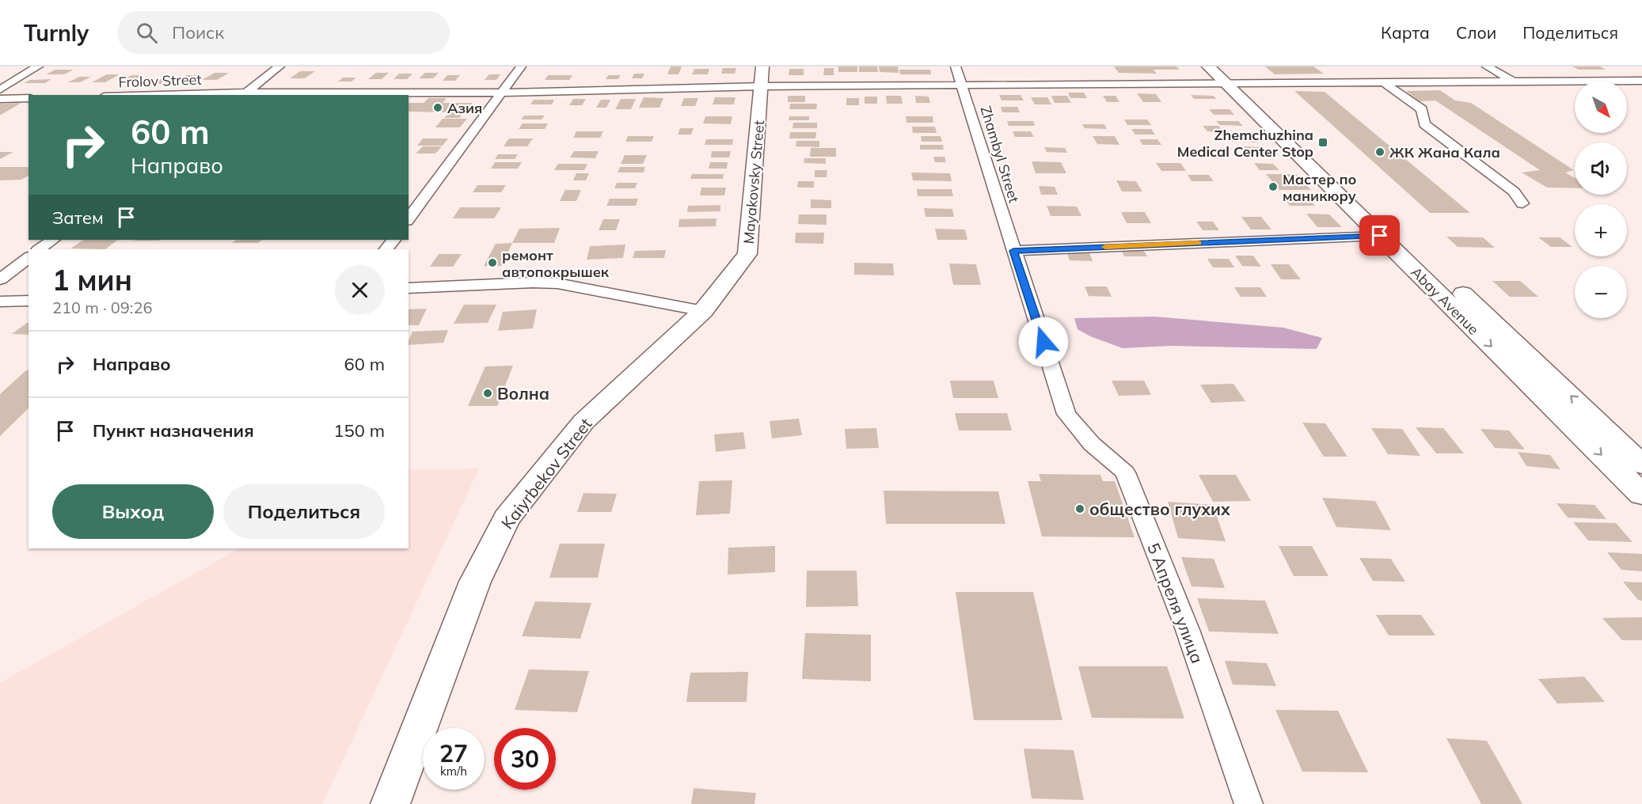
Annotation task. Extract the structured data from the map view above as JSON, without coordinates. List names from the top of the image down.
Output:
{
  "streets": {
    "main road": ["Mayakovsky Street", "Abay Avenue", "Kaiyrbekov Street"],
    "street": ["Frolov Street", "Zhambyl Street", "5 Апреля улица"]
  },
  "crossings": [
    ["Frolov Street", "Zhambyl Street"],
    ["Frolov Street", "Mayakovsky Street"],
    ["Frolov Street", "Abay Avenue"],
    ["Zhambyl Street", "5 Апреля улица"],
    ["Mayakovsky Street", "Kaiyrbekov Street"]
  ],
  "places": {
    "other": [
      "Азия",
      "ЖК Жана Кала",
      "Мастер по маникюру",
      "ремонт автопокрышек",
      "Волна",
      "общество глухих"
    ],
    "transit": ["Zhemchuzhina Medical Center Stop"]
  },
  "north": "bottom right",
  "page": {
    "header": "Turnly",
    "search": "Поиск",
    "nav": ["Карта", "Слои", "Поделиться"],
    "map_buttons": ["+", "−"],
    "turn": ["60 m", "Направо"],
    "then": "Затем",
    "heading": ["1 мин", "210 m · 09:26"],
    "list": [
      {
        "name": "Направо",
        "value": "60 m"
      },
      {
        "name": "Пункт назначения",
        "value": "150 m"
      }
    ],
    "buttons": ["Выход", "Поделиться"],
    "speed": "27 km/h",
    "limit": "30"
  }
}
